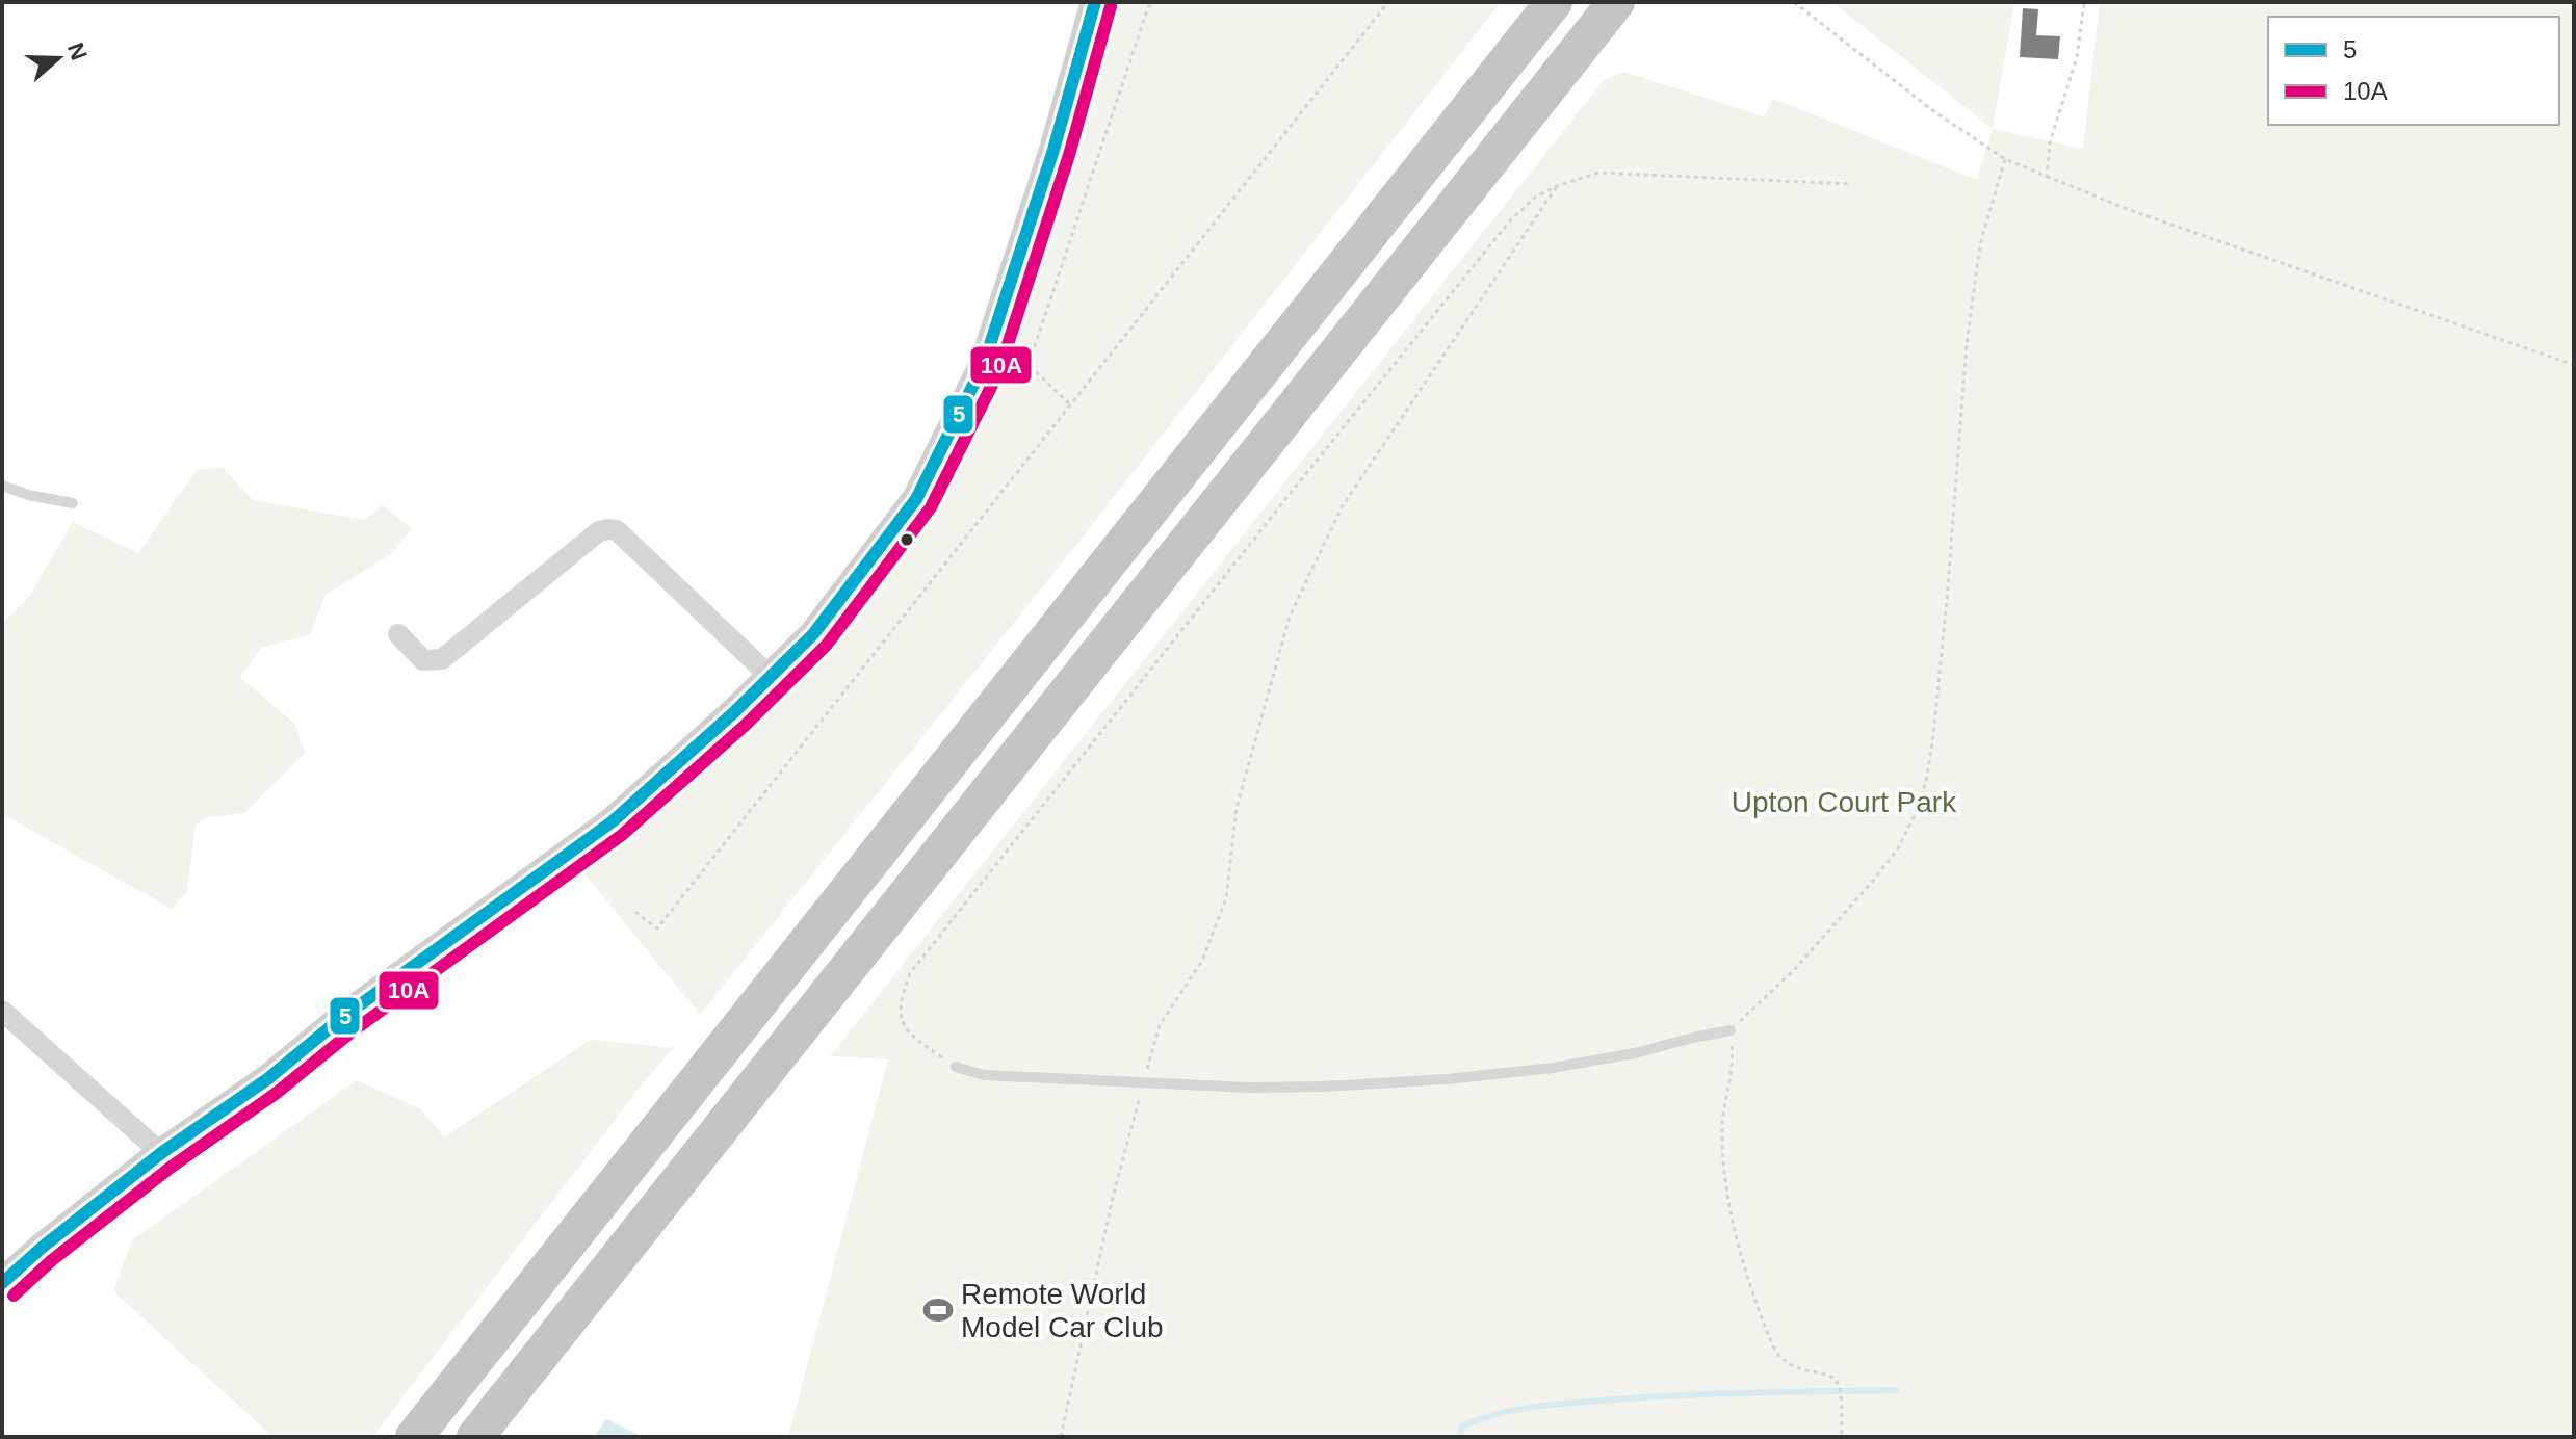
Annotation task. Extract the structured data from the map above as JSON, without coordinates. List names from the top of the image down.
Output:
{
  "parks": ["Upton Court Park"],
  "places": {
    "sports": ["Remote World Model Car Club"]
  },
  "lines": ["transit line 5", "transit line 10A"],
  "legend": ["5", "10A"],
  "north": "right"
}
